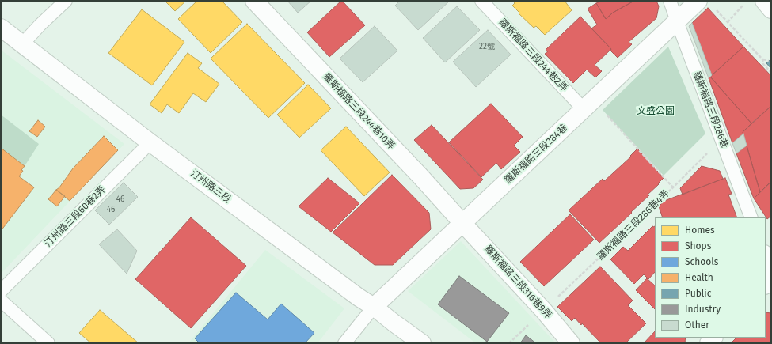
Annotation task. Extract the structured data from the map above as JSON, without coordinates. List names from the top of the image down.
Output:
{
  "streets": {
    "street": [
      "羅斯福路三段244巷10弄",
      "羅斯福路三段284巷",
      "汀州路三段",
      "羅斯福路三段316巷9弄"
    ],
    "lane": ["羅斯福路三段244巷2弄", "羅斯福路三段286巷", "汀州路三段60巷2弄"],
    "path": ["羅斯福路三段286巷4弄"]
  },
  "crossings": [
    ["羅斯福路三段244巷2弄", "羅斯福路三段284巷"],
    ["羅斯福路三段286巷", "羅斯福路三段284巷"],
    ["羅斯福路三段286巷", "羅斯福路三段286巷4弄"],
    ["羅斯福路三段244巷10弄", "羅斯福路三段284巷"],
    ["羅斯福路三段244巷10弄", "羅斯福路三段316巷9弄"],
    ["羅斯福路三段284巷", "汀州路三段"],
    ["羅斯福路三段284巷", "羅斯福路三段316巷9弄"],
    ["汀州路三段", "汀州路三段60巷2弄"],
    ["羅斯福路三段286巷4弄", "羅斯福路三段316巷9弄"]
  ],
  "parks": ["文盛公園"],
  "house_numbers": ["22號", "46", "46"],
  "legend": [
    "Homes",
    "Shops",
    "Schools",
    "Health",
    "Public",
    "Industry",
    "Other"
  ]
}
